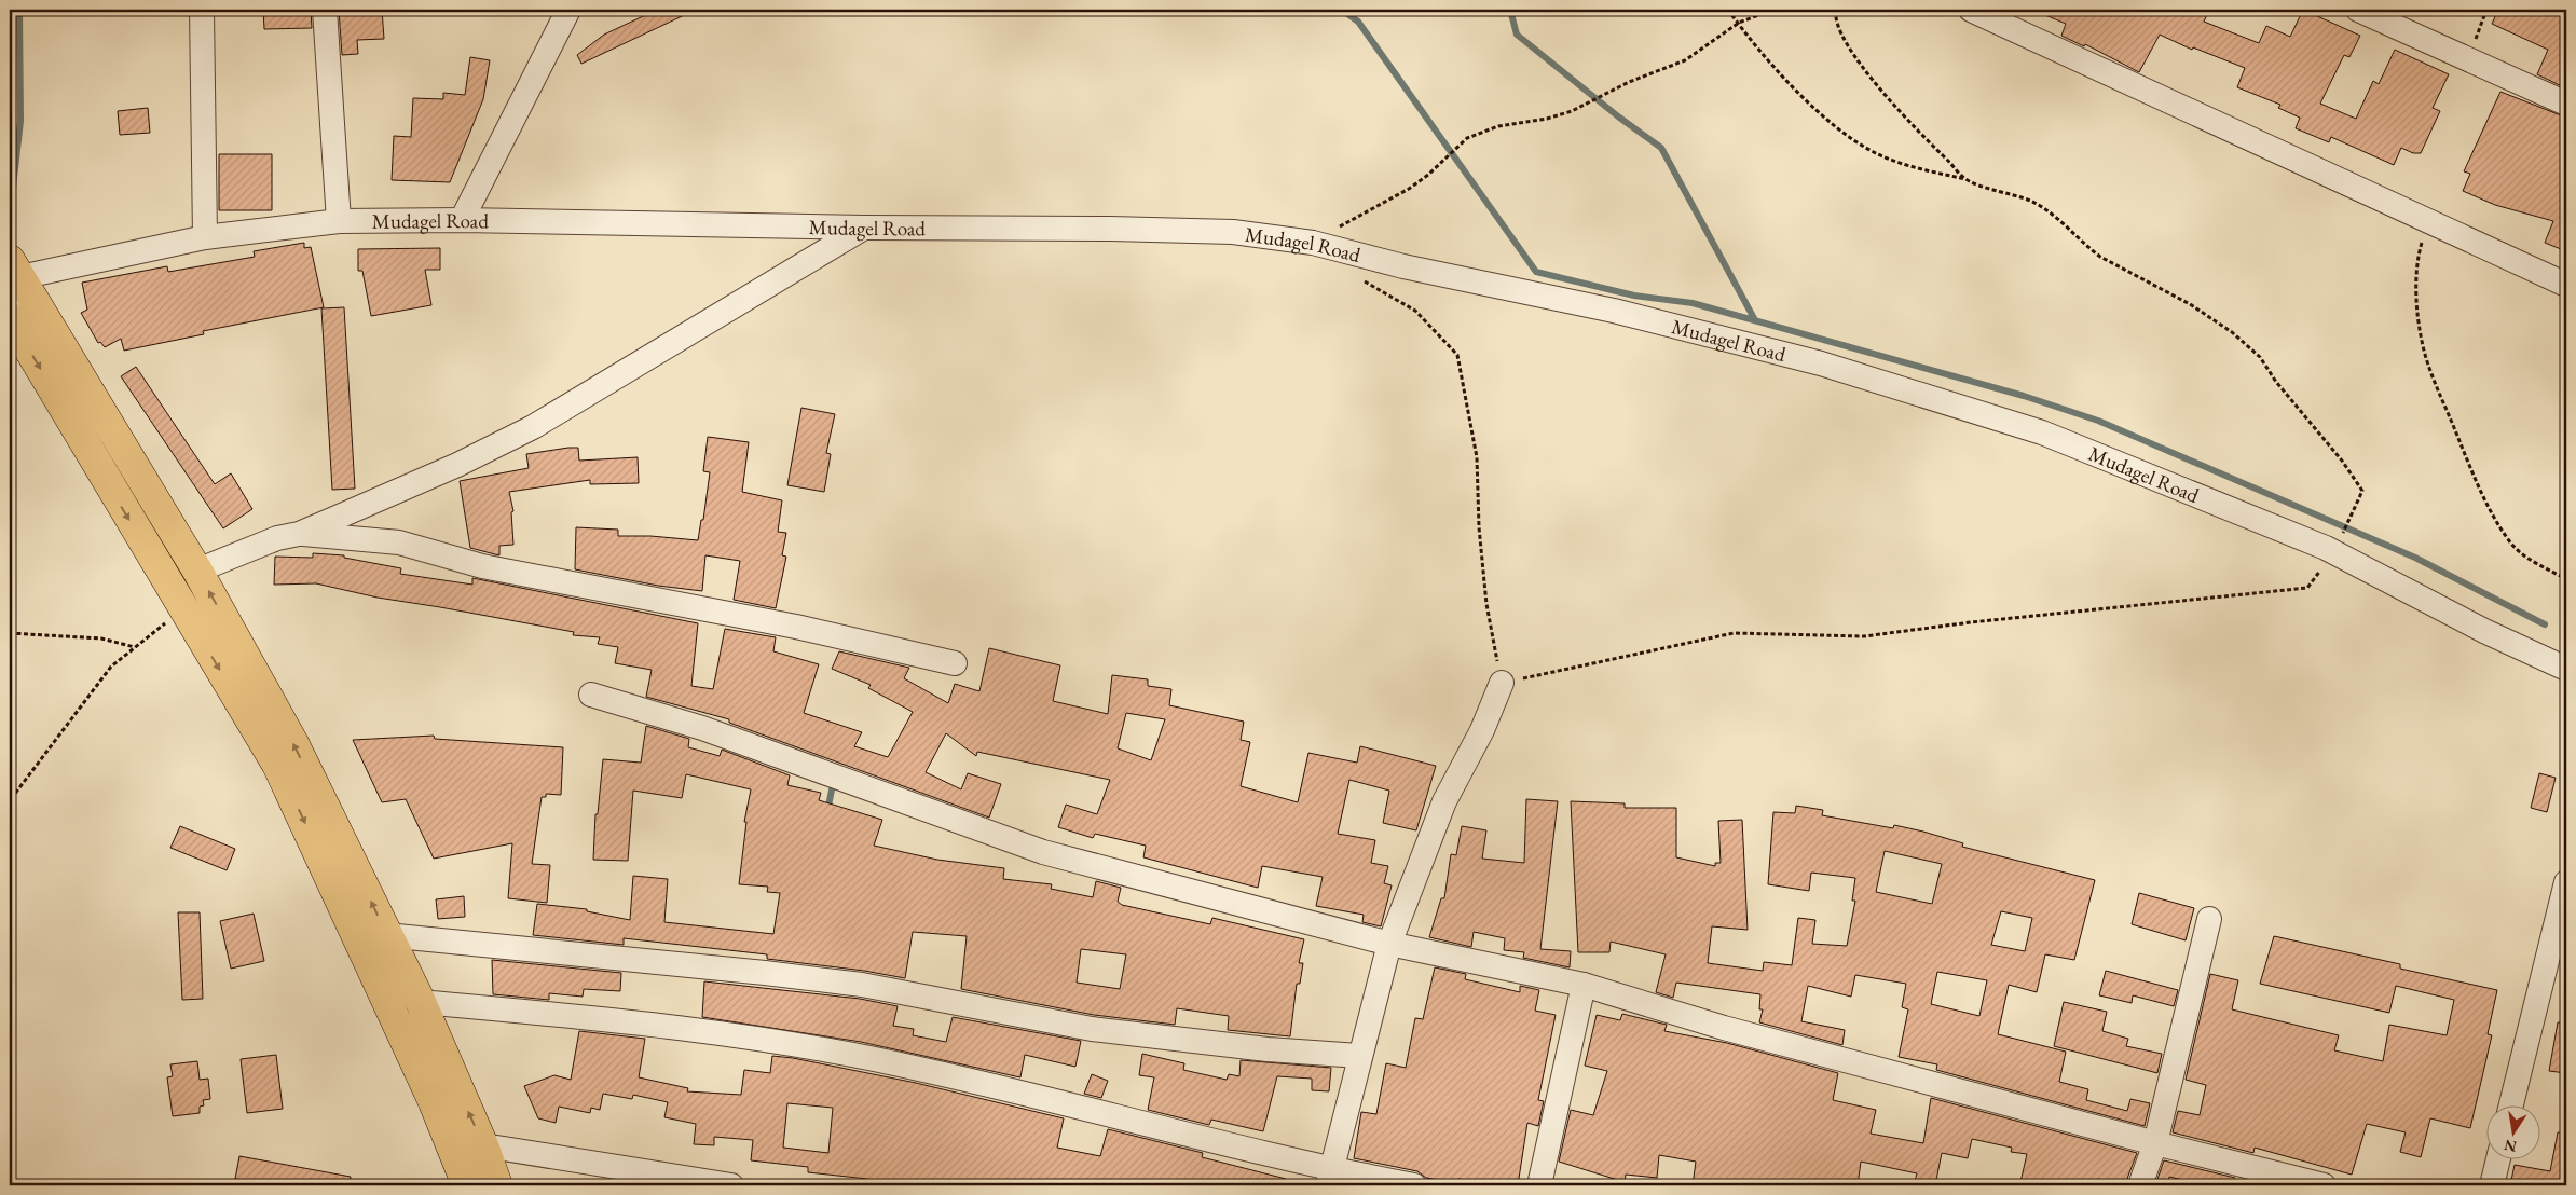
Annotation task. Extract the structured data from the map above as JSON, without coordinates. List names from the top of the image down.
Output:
{
  "streets": {
    "street": ["Mudagel Road"]
  },
  "north": "bottom"
}
